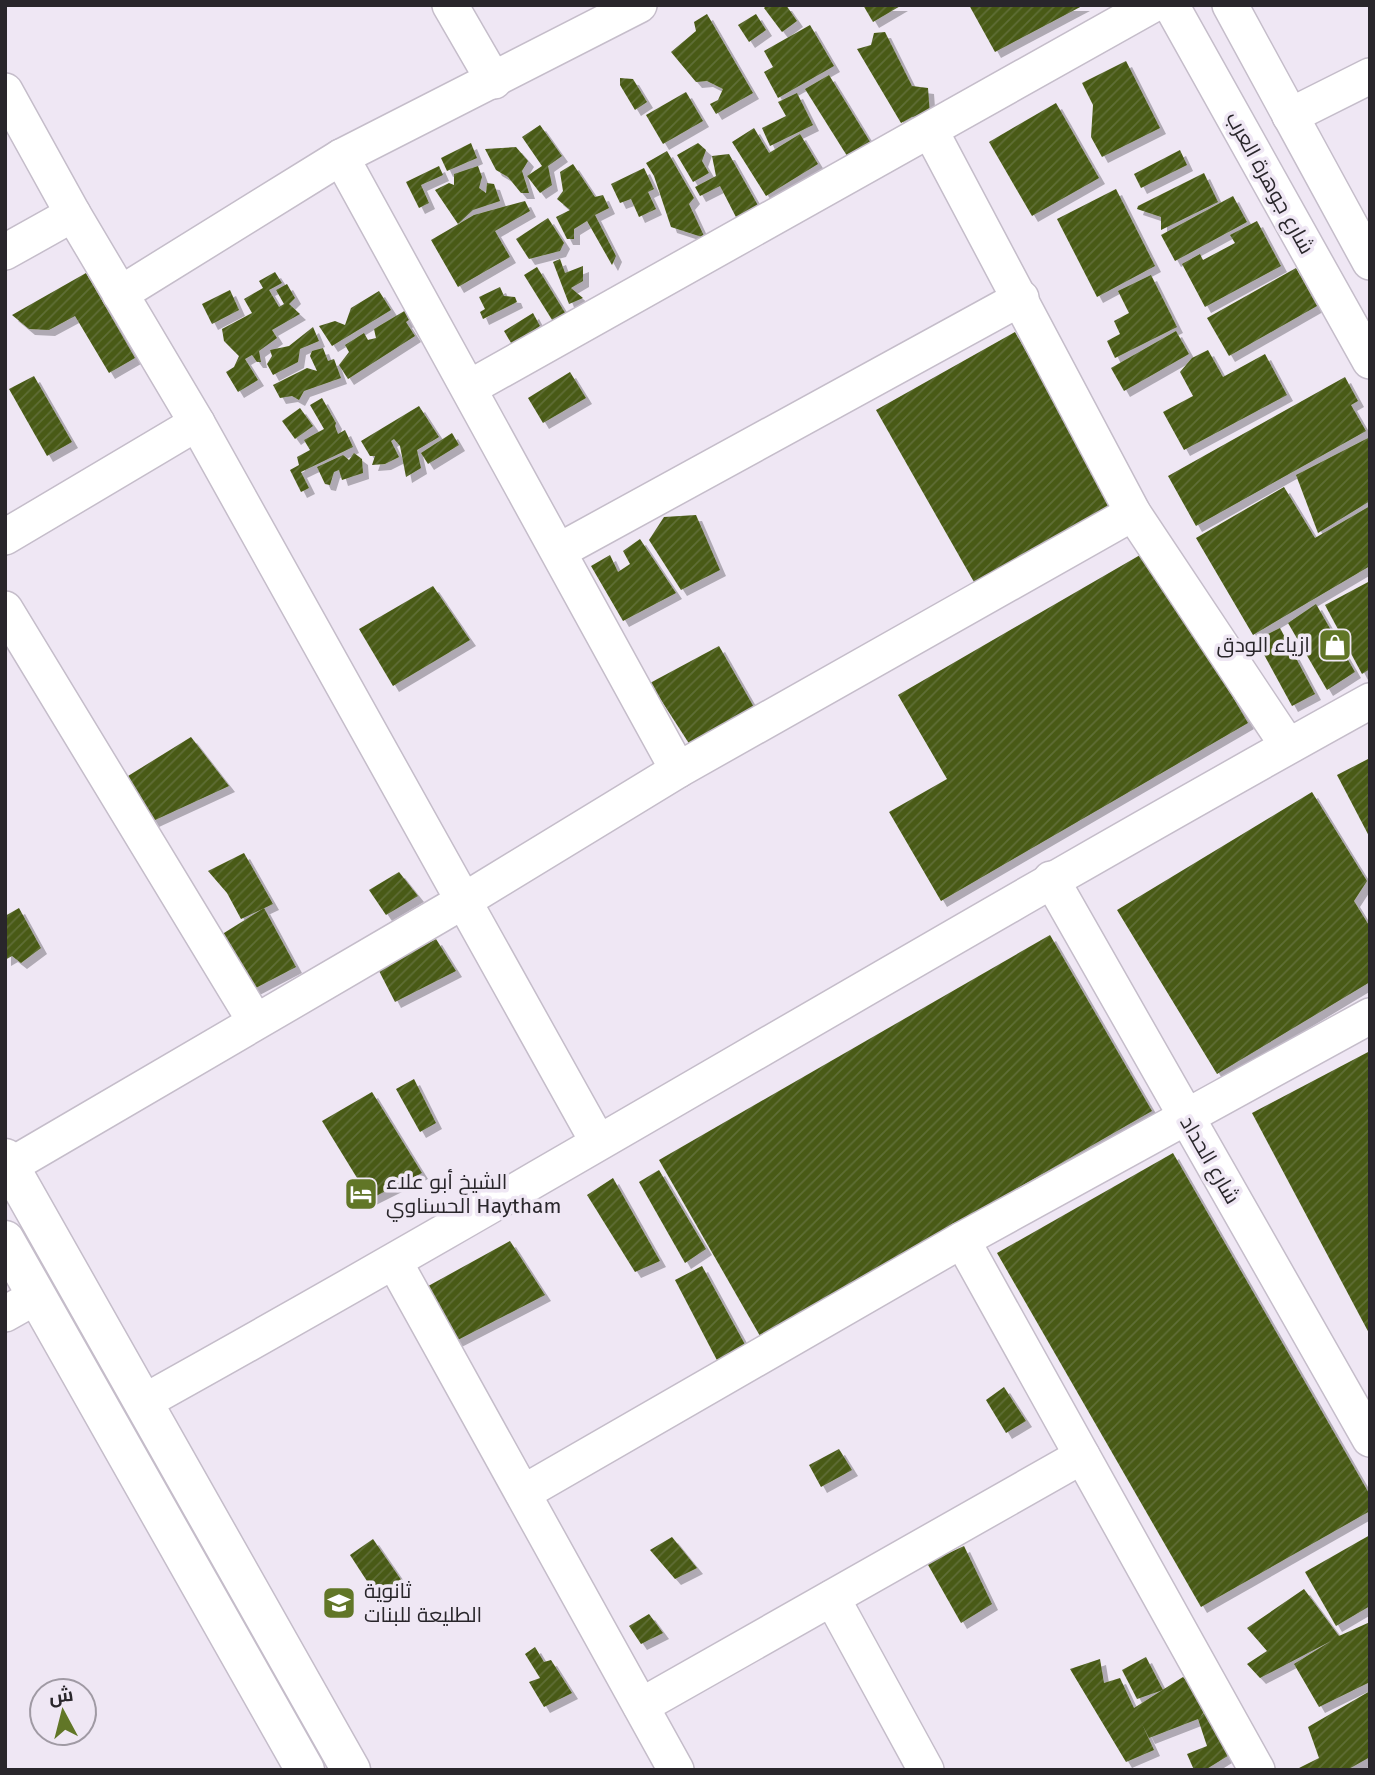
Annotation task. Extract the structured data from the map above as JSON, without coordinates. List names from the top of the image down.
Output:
{
  "streets": {
    "street": ["شارع جوهرة العرب", "شارع الحداد"]
  },
  "places": {
    "shop": ["ازياء الودق"],
    "hotel": ["الشيخ أبو علاء الحسناوي Haytham"],
    "school or university": ["ثانوية الطليعة للبنات"]
  },
  "north": "top"
}
